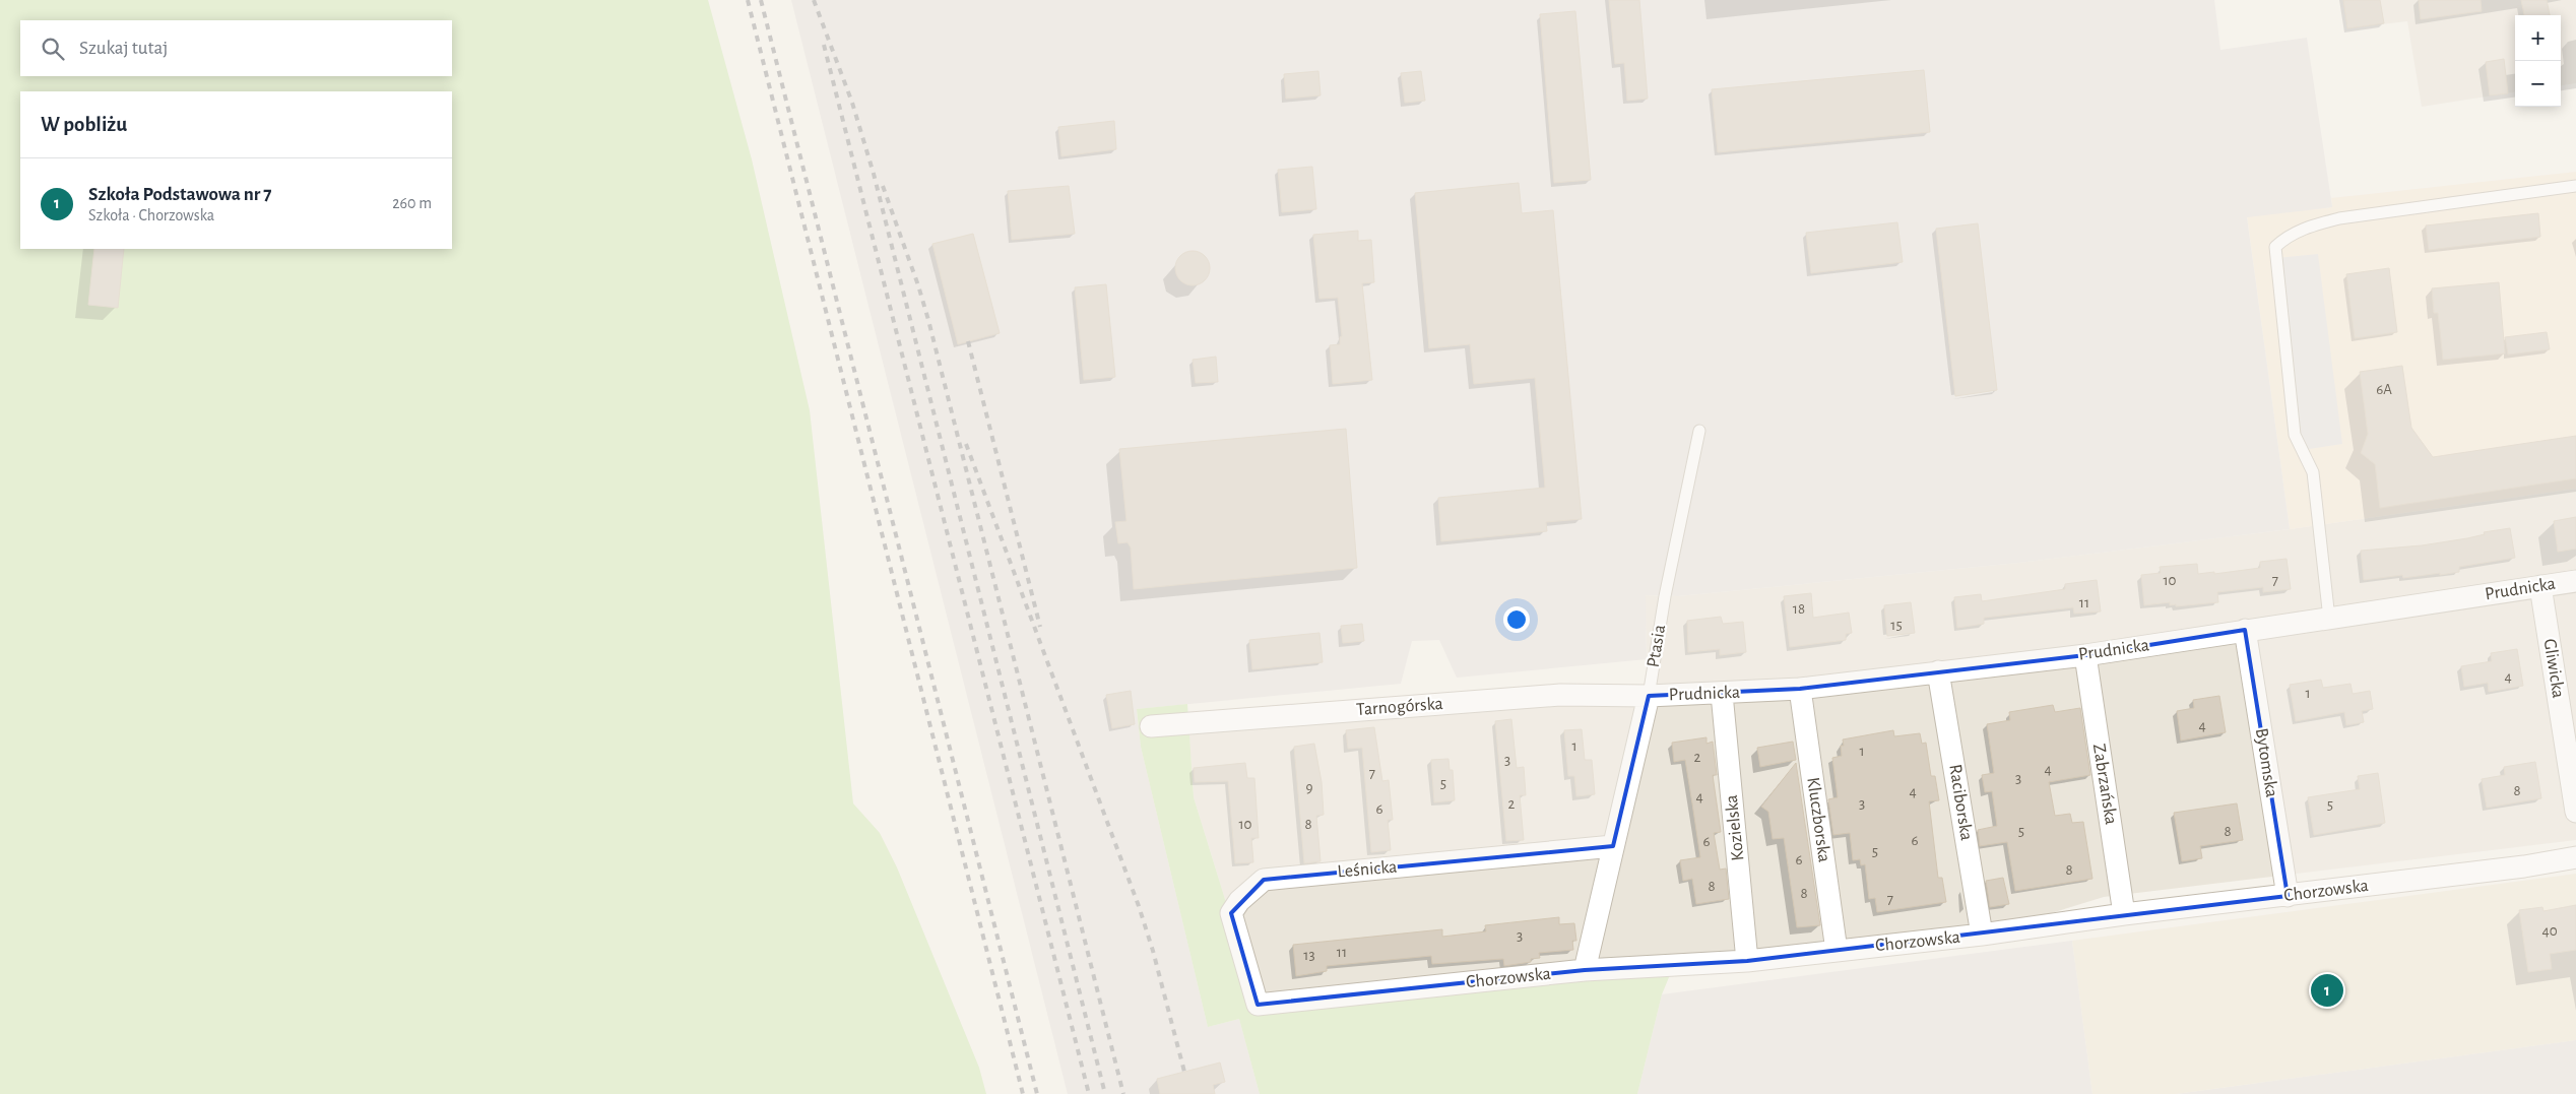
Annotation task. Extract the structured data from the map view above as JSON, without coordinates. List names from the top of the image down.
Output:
{
  "streets": {
    "street": [
      "Prudnicka",
      "Gliwicka",
      "Tarnogórska",
      "Bytomska",
      "Zabrzańska",
      "Raciborska",
      "Kluczborska",
      "Kozielska",
      "Leśnicka",
      "Chorzowska"
    ],
    "lane": ["Ptasia"]
  },
  "crossings": [
    ["Prudnicka", "Ptasia"],
    ["Prudnicka", "Gliwicka"],
    ["Prudnicka", "Tarnogórska"],
    ["Prudnicka", "Bytomska"],
    ["Prudnicka", "Zabrzańska"],
    ["Prudnicka", "Raciborska"],
    ["Prudnicka", "Kluczborska"],
    ["Prudnicka", "Kozielska"],
    ["Ptasia", "Tarnogórska"],
    ["Bytomska", "Chorzowska"],
    ["Zabrzańska", "Chorzowska"],
    ["Raciborska", "Chorzowska"],
    ["Kluczborska", "Chorzowska"],
    ["Kozielska", "Chorzowska"],
    ["Leśnicka", "Chorzowska"]
  ],
  "house_numbers": [
    "6A",
    "10",
    "7",
    "11",
    "18",
    "15",
    "4",
    "1",
    "4",
    "1",
    "1",
    "2",
    "3",
    "4",
    "7",
    "3",
    "5",
    "9",
    "8",
    "4",
    "4",
    "2",
    "3",
    "5",
    "6",
    "10",
    "8",
    "5",
    "8",
    "6",
    "6",
    "5",
    "6",
    "8",
    "8",
    "8",
    "7",
    "40",
    "3",
    "11",
    "13"
  ],
  "page": {
    "map_buttons": ["+", "−"],
    "search": "Szukaj tutaj",
    "heading": "W pobliżu",
    "list": [
      {
        "mark": "1",
        "name": "Szkoła Podstawowa nr 7",
        "note": "Szkoła · Chorzowska",
        "value": "260 m"
      }
    ],
    "pins": "1"
  }
}
